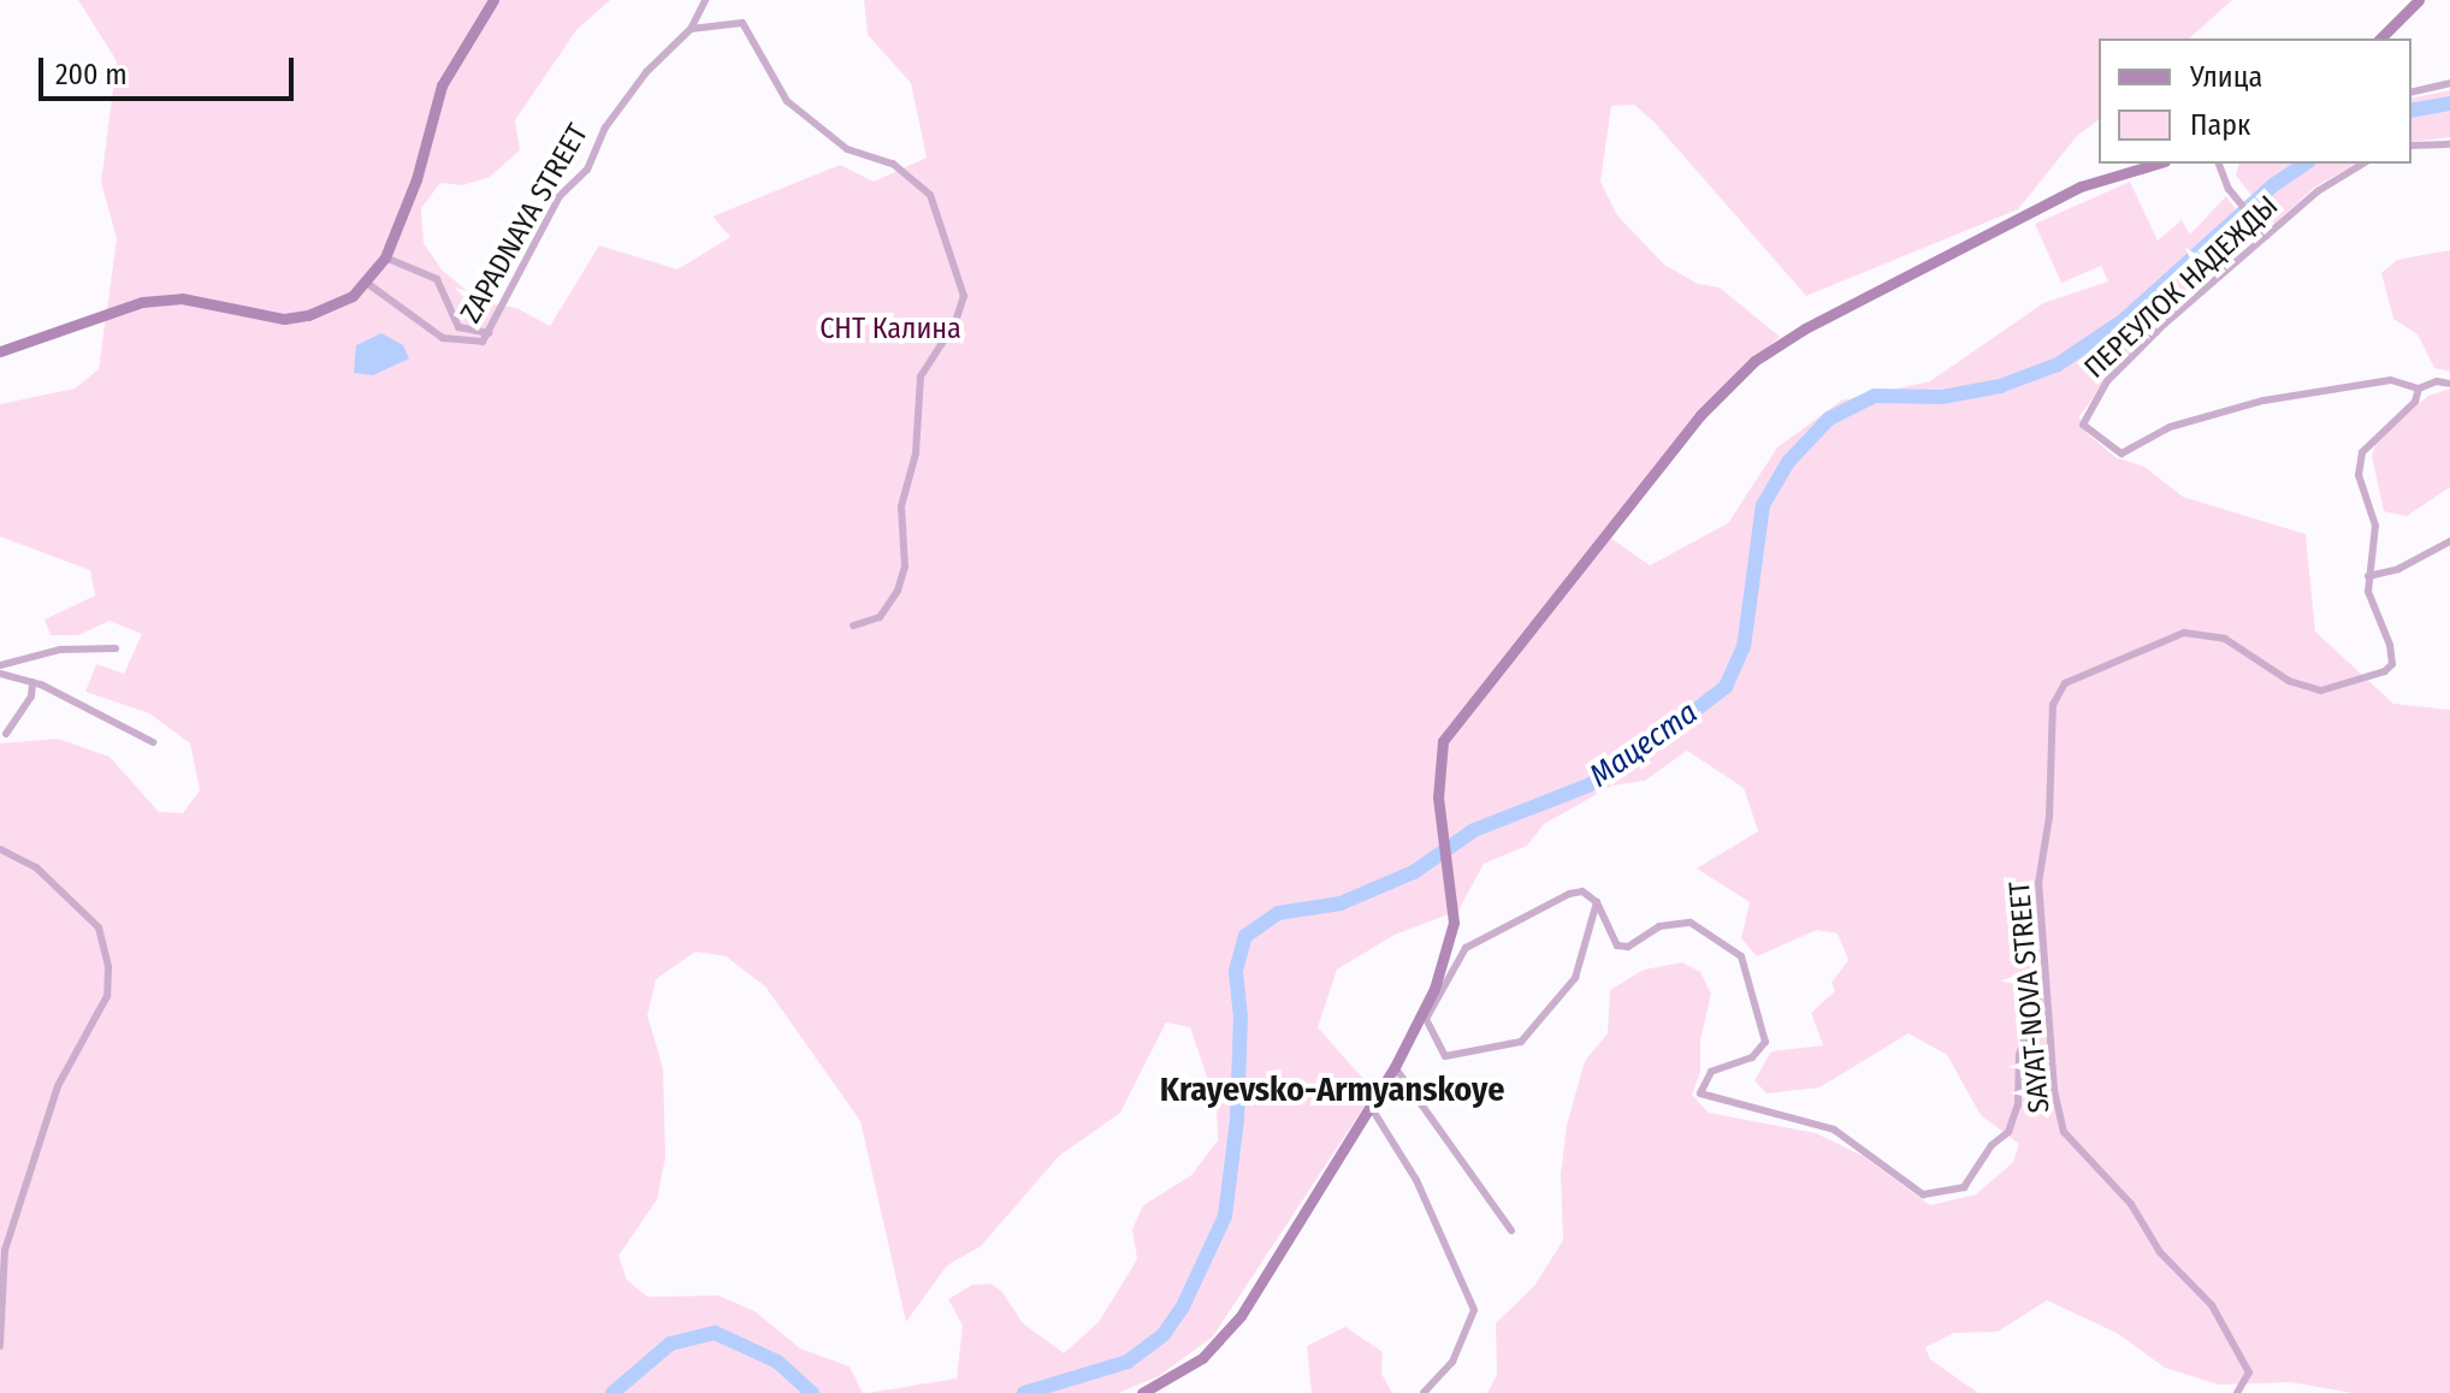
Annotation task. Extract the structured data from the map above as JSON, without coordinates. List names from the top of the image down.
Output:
{
  "streets": {
    "street": ["ZAPADNAYA STREET", "ПЕРЕУЛОК НАДЕЖДЫ", "SAYAT-NOVA STREET"]
  },
  "crossings": [
    ["ПЕРЕУЛОК НАДЕЖДЫ", "SAYAT-NOVA STREET"]
  ],
  "districts": ["Krayevsko-Armyanskoye"],
  "water": ["Мацеста"],
  "parks": ["СНТ Калина"],
  "legend": ["Улица", "Парк"],
  "scale_bar": "200 m"
}
